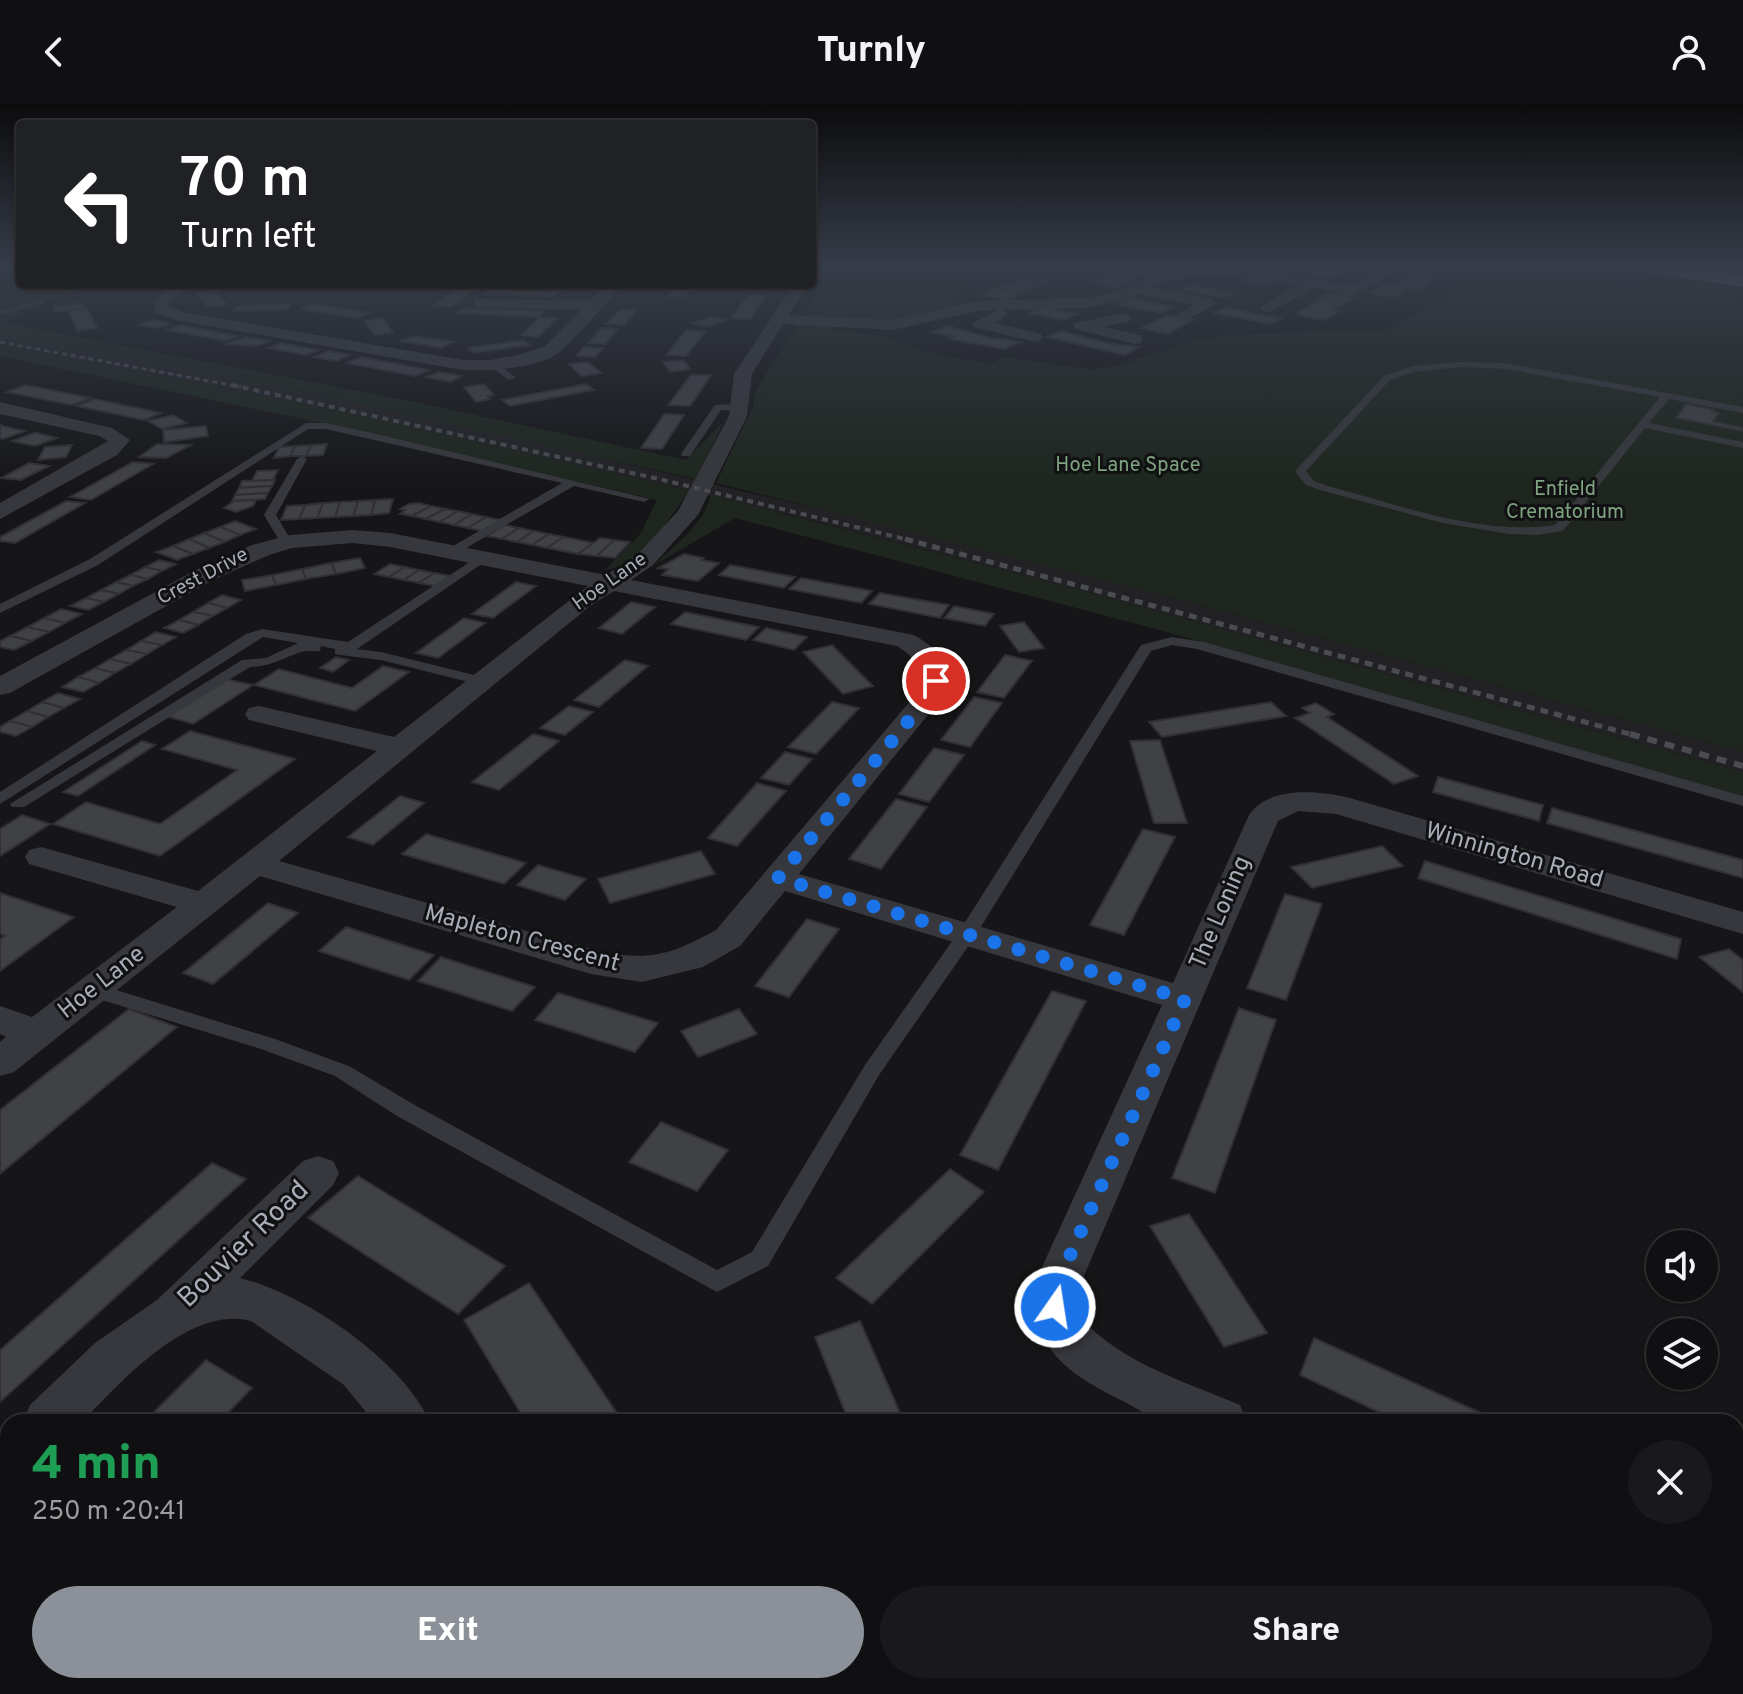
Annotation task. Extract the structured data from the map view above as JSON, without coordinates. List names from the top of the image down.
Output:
{
  "streets": {
    "street": [
      "Crest Drive",
      "Hoe Lane",
      "Winnington Road",
      "The Loning",
      "Mapleton Crescent",
      "Bouvier Road"
    ]
  },
  "crossings": [
    ["Crest Drive", "Hoe Lane"],
    ["Crest Drive", "Mapleton Crescent"],
    ["Hoe Lane", "Mapleton Crescent"],
    ["Winnington Road", "The Loning"]
  ],
  "parks": ["Hoe Lane Space", "Enfield Crematorium"],
  "page": {
    "header": "Turnly",
    "turn": ["70 m", "Turn left"],
    "heading": ["4 min", "250 m · 20:41"],
    "buttons": ["Exit", "Share"]
  }
}
